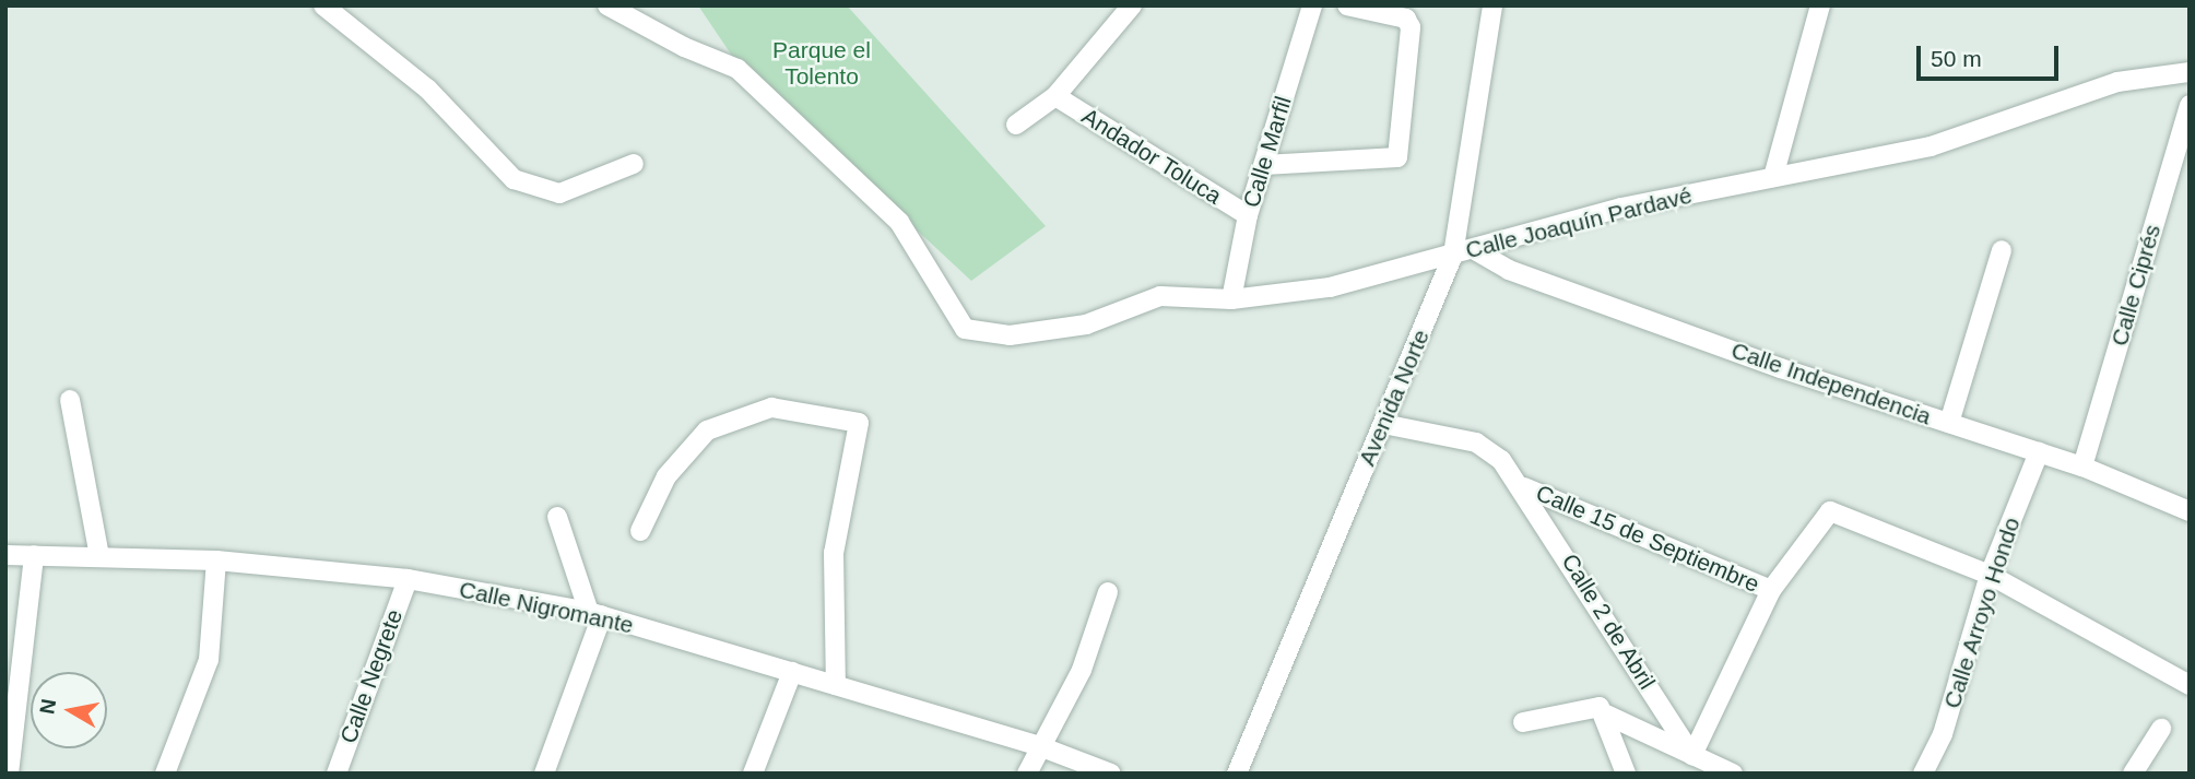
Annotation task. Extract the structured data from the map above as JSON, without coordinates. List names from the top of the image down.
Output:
{
  "streets": {
    "street": [
      "Calle Marfil",
      "Andador Toluca",
      "Calle Joaquín Pardavé",
      "Calle Ciprés",
      "Calle Independencia",
      "Avenida Norte",
      "Calle 15 de Septiembre",
      "Calle Nigromante",
      "Calle Arroyo Hondo",
      "Calle 2 de Abril",
      "Calle Negrete"
    ]
  },
  "crossings": [
    ["Calle Marfil", "Andador Toluca"],
    ["Calle Marfil", "Calle Joaquín Pardavé"],
    ["Calle Joaquín Pardavé", "Calle Independencia"],
    ["Calle Joaquín Pardavé", "Avenida Norte"],
    ["Calle Ciprés", "Calle Independencia"],
    ["Calle Independencia", "Calle Arroyo Hondo"],
    ["Calle 15 de Septiembre", "Calle 2 de Abril"],
    ["Calle Nigromante", "Calle Negrete"]
  ],
  "parks": ["Parque el Tolento"],
  "scale_bar": "50 m",
  "north": "left"
}
